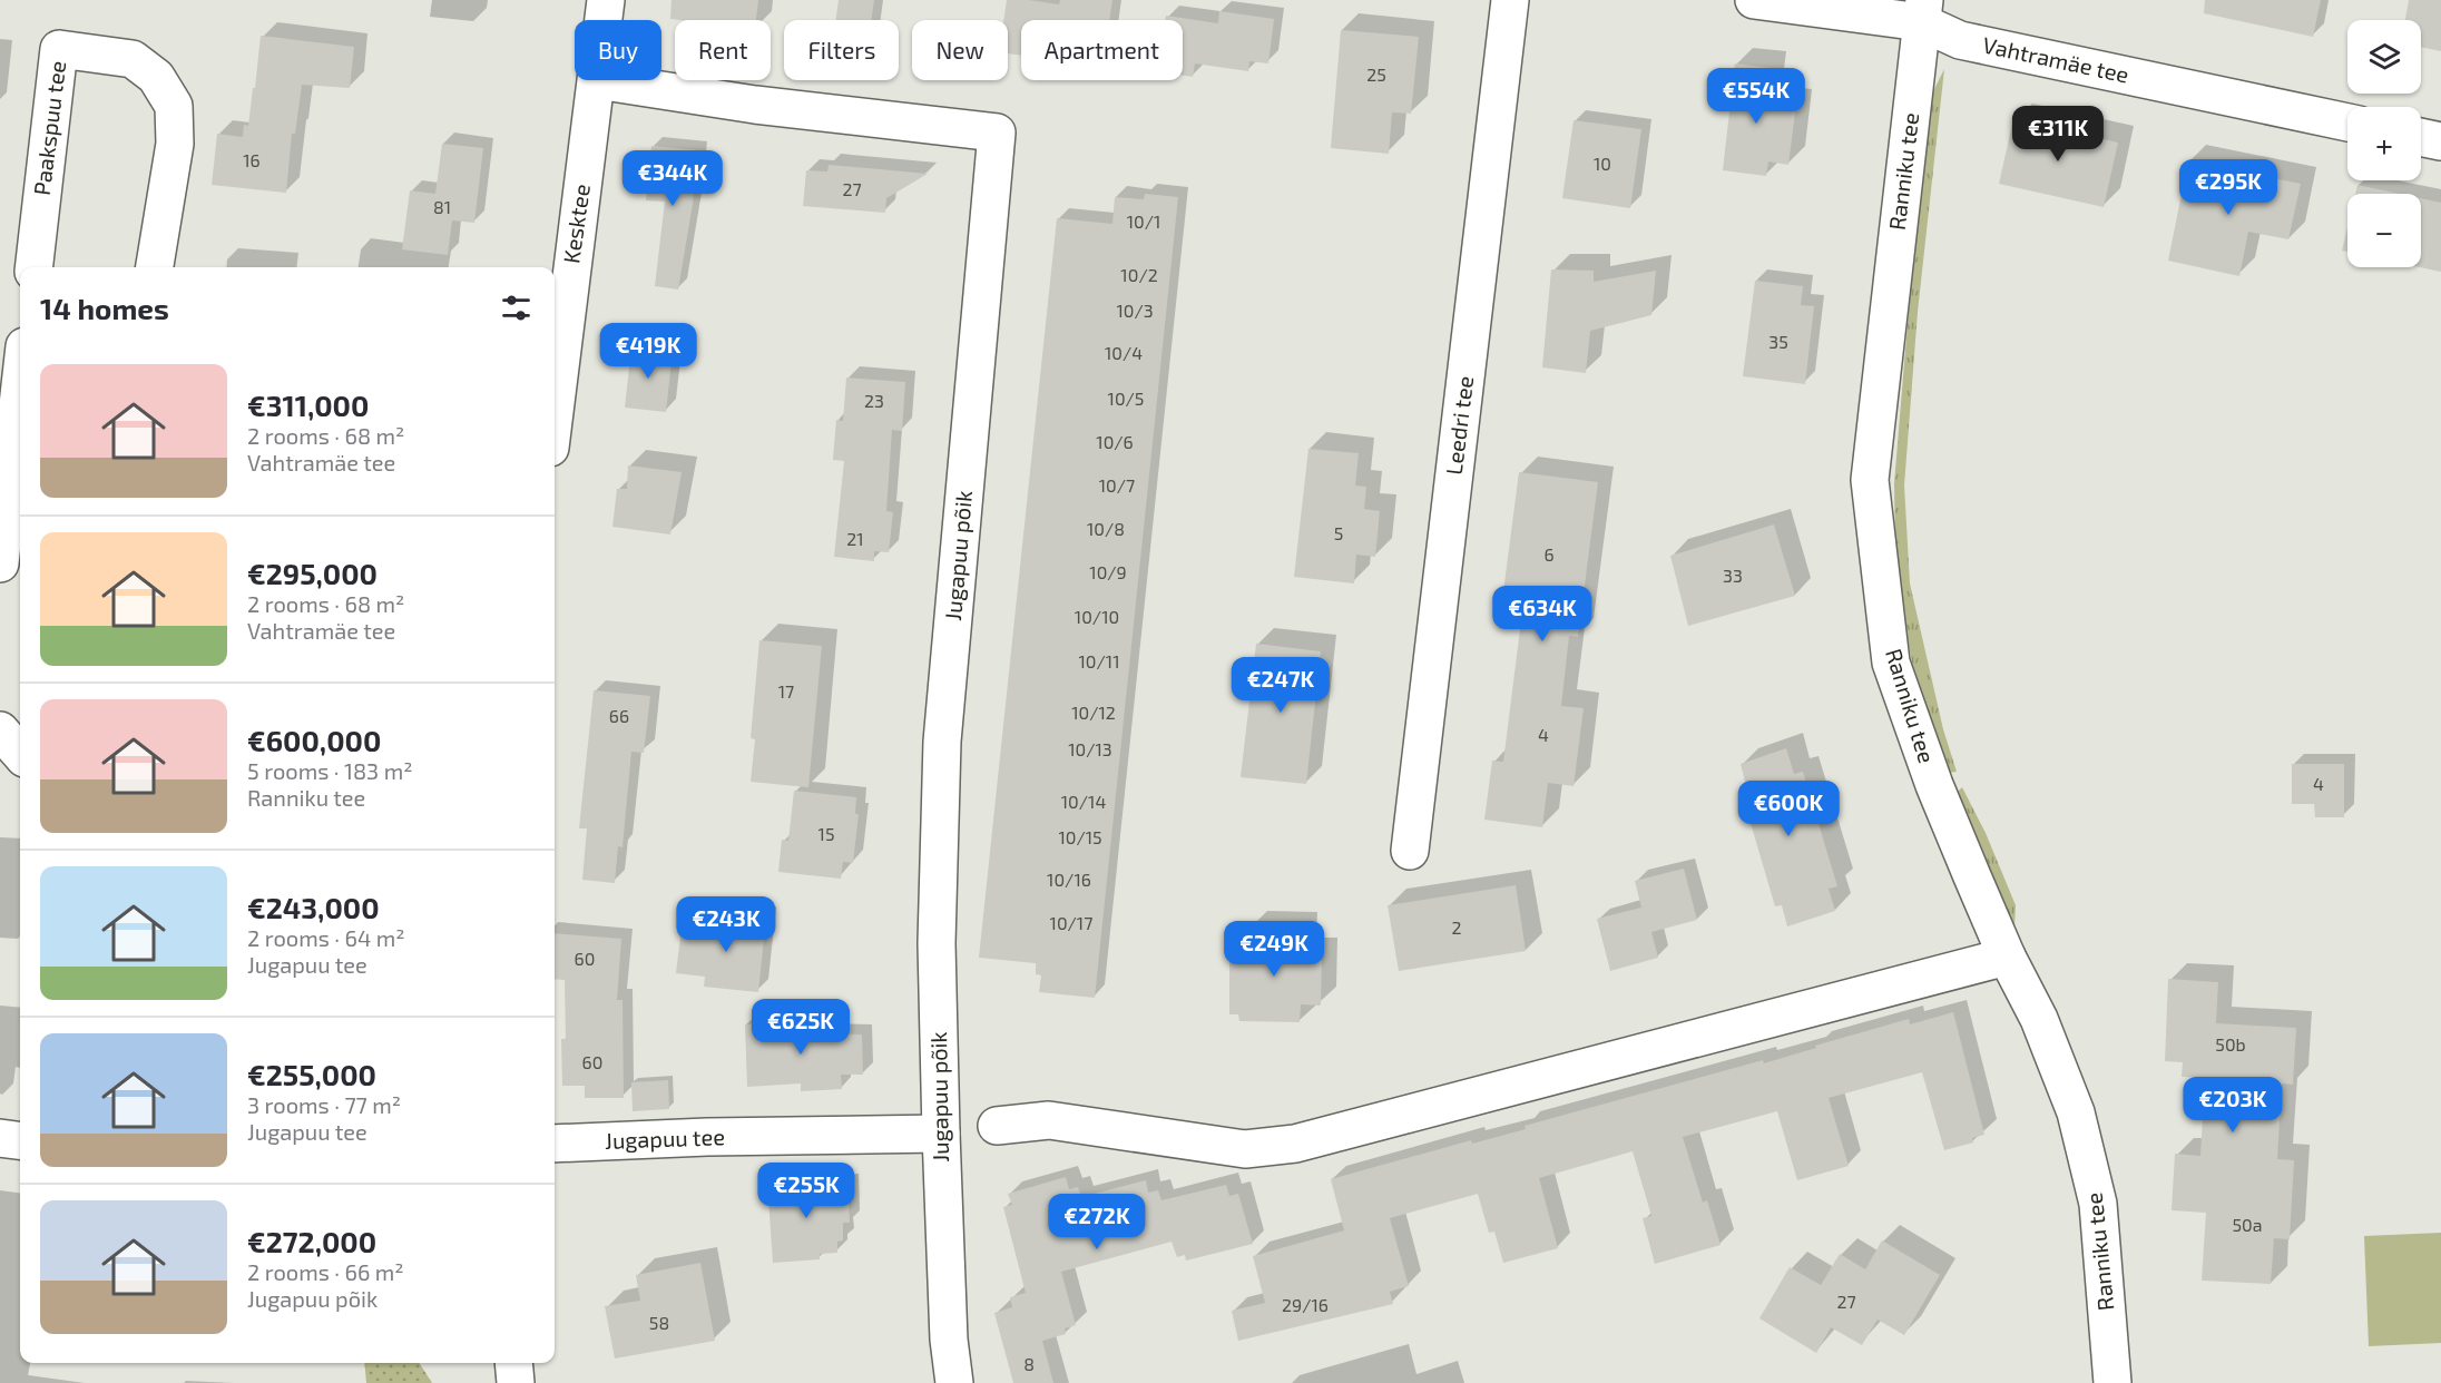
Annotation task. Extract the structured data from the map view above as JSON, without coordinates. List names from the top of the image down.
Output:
{
  "streets": {
    "street": [
      "Vahtramäe tee",
      "Paakspuu tee",
      "Ranniku tee",
      "Kesktee",
      "Leedri tee",
      "Jugapuu põik",
      "Jugapuu tee"
    ]
  },
  "crossings": [
    ["Vahtramäe tee", "Ranniku tee"],
    ["Kesktee", "Jugapuu põik"],
    ["Jugapuu põik", "Jugapuu tee"]
  ],
  "house_numbers": [
    "25",
    "16",
    "10",
    "27",
    "81",
    "10/1",
    "10/2",
    "10/3",
    "35",
    "10/4",
    "10/5",
    "23",
    "10/6",
    "10/7",
    "10/8",
    "5",
    "21",
    "6",
    "10/9",
    "33",
    "10/10",
    "10/11",
    "17",
    "10/12",
    "66",
    "4",
    "10/13",
    "4",
    "10/14",
    "15",
    "10/15",
    "10/16",
    "10/17",
    "2",
    "60",
    "50b",
    "60",
    "50a",
    "27",
    "29/16",
    "58",
    "8"
  ],
  "page": {
    "map_buttons": ["+", "−"],
    "chip": [
      "Buy",
      "Rent",
      "Filters",
      "New",
      "Apartment"
    ],
    "price": [
      "€554K",
      "€311K",
      "€344K",
      "€295K",
      "€419K",
      "€634K",
      "€247K",
      "€600K",
      "€243K",
      "€249K",
      "€625K",
      "€203K",
      "€255K",
      "€272K"
    ],
    "heading": "14 homes",
    "list": [
      {
        "name": "€311,000",
        "note": "2 rooms · 68 m² · Vahtramäe tee"
      },
      {
        "name": "€295,000",
        "note": "2 rooms · 68 m² · Vahtramäe tee"
      },
      {
        "name": "€600,000",
        "note": "5 rooms · 183 m² · Ranniku tee"
      },
      {
        "name": "€243,000",
        "note": "2 rooms · 64 m² · Jugapuu tee"
      },
      {
        "name": "€255,000",
        "note": "3 rooms · 77 m² · Jugapuu tee"
      },
      {
        "name": "€272,000",
        "note": "2 rooms · 66 m² · Jugapuu põik"
      }
    ]
  }
}
